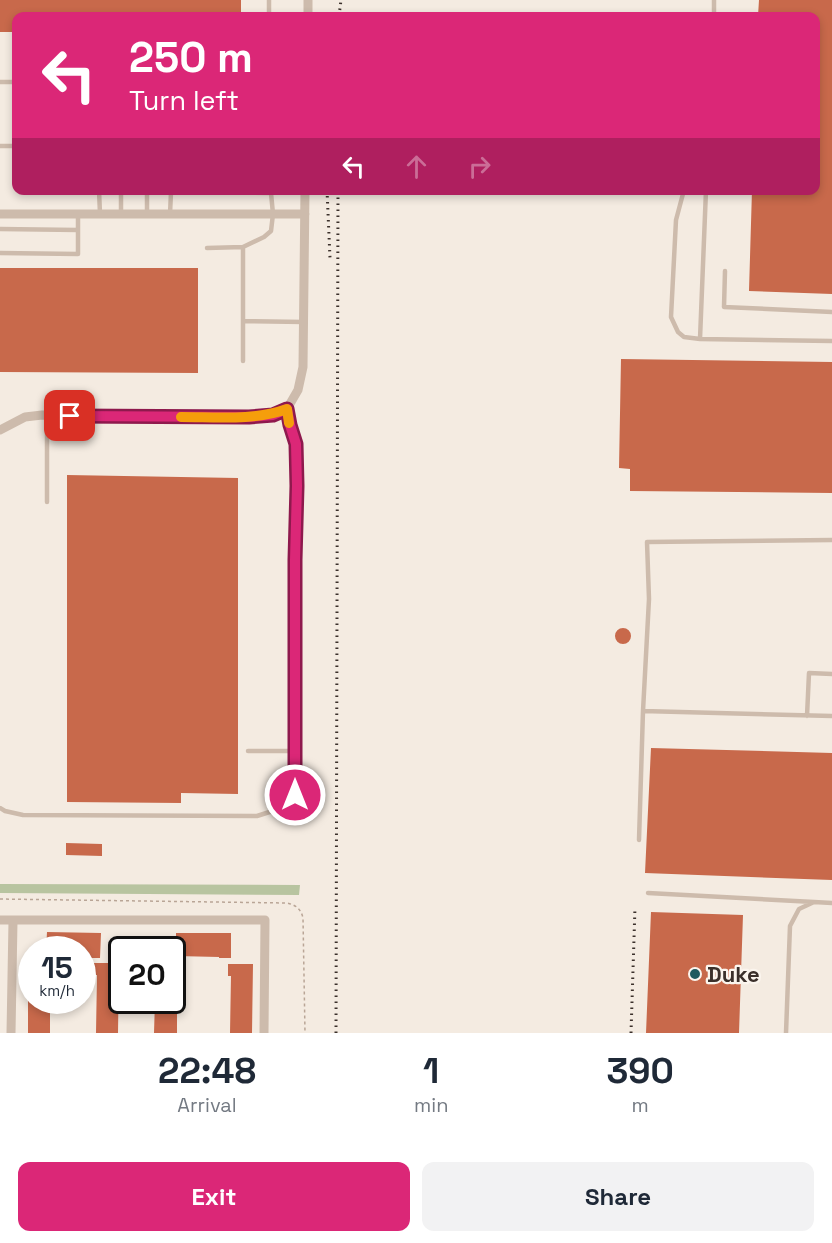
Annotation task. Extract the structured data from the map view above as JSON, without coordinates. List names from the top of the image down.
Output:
{
  "places": ["Duke"],
  "page": {
    "turn": ["250 m", "Turn left"],
    "speed": "15 km/h",
    "limit": "20",
    "eta": [
      "22:48",
      "Arrival",
      "1",
      "min",
      "390",
      "m"
    ],
    "buttons": ["Exit", "Share"]
  }
}
